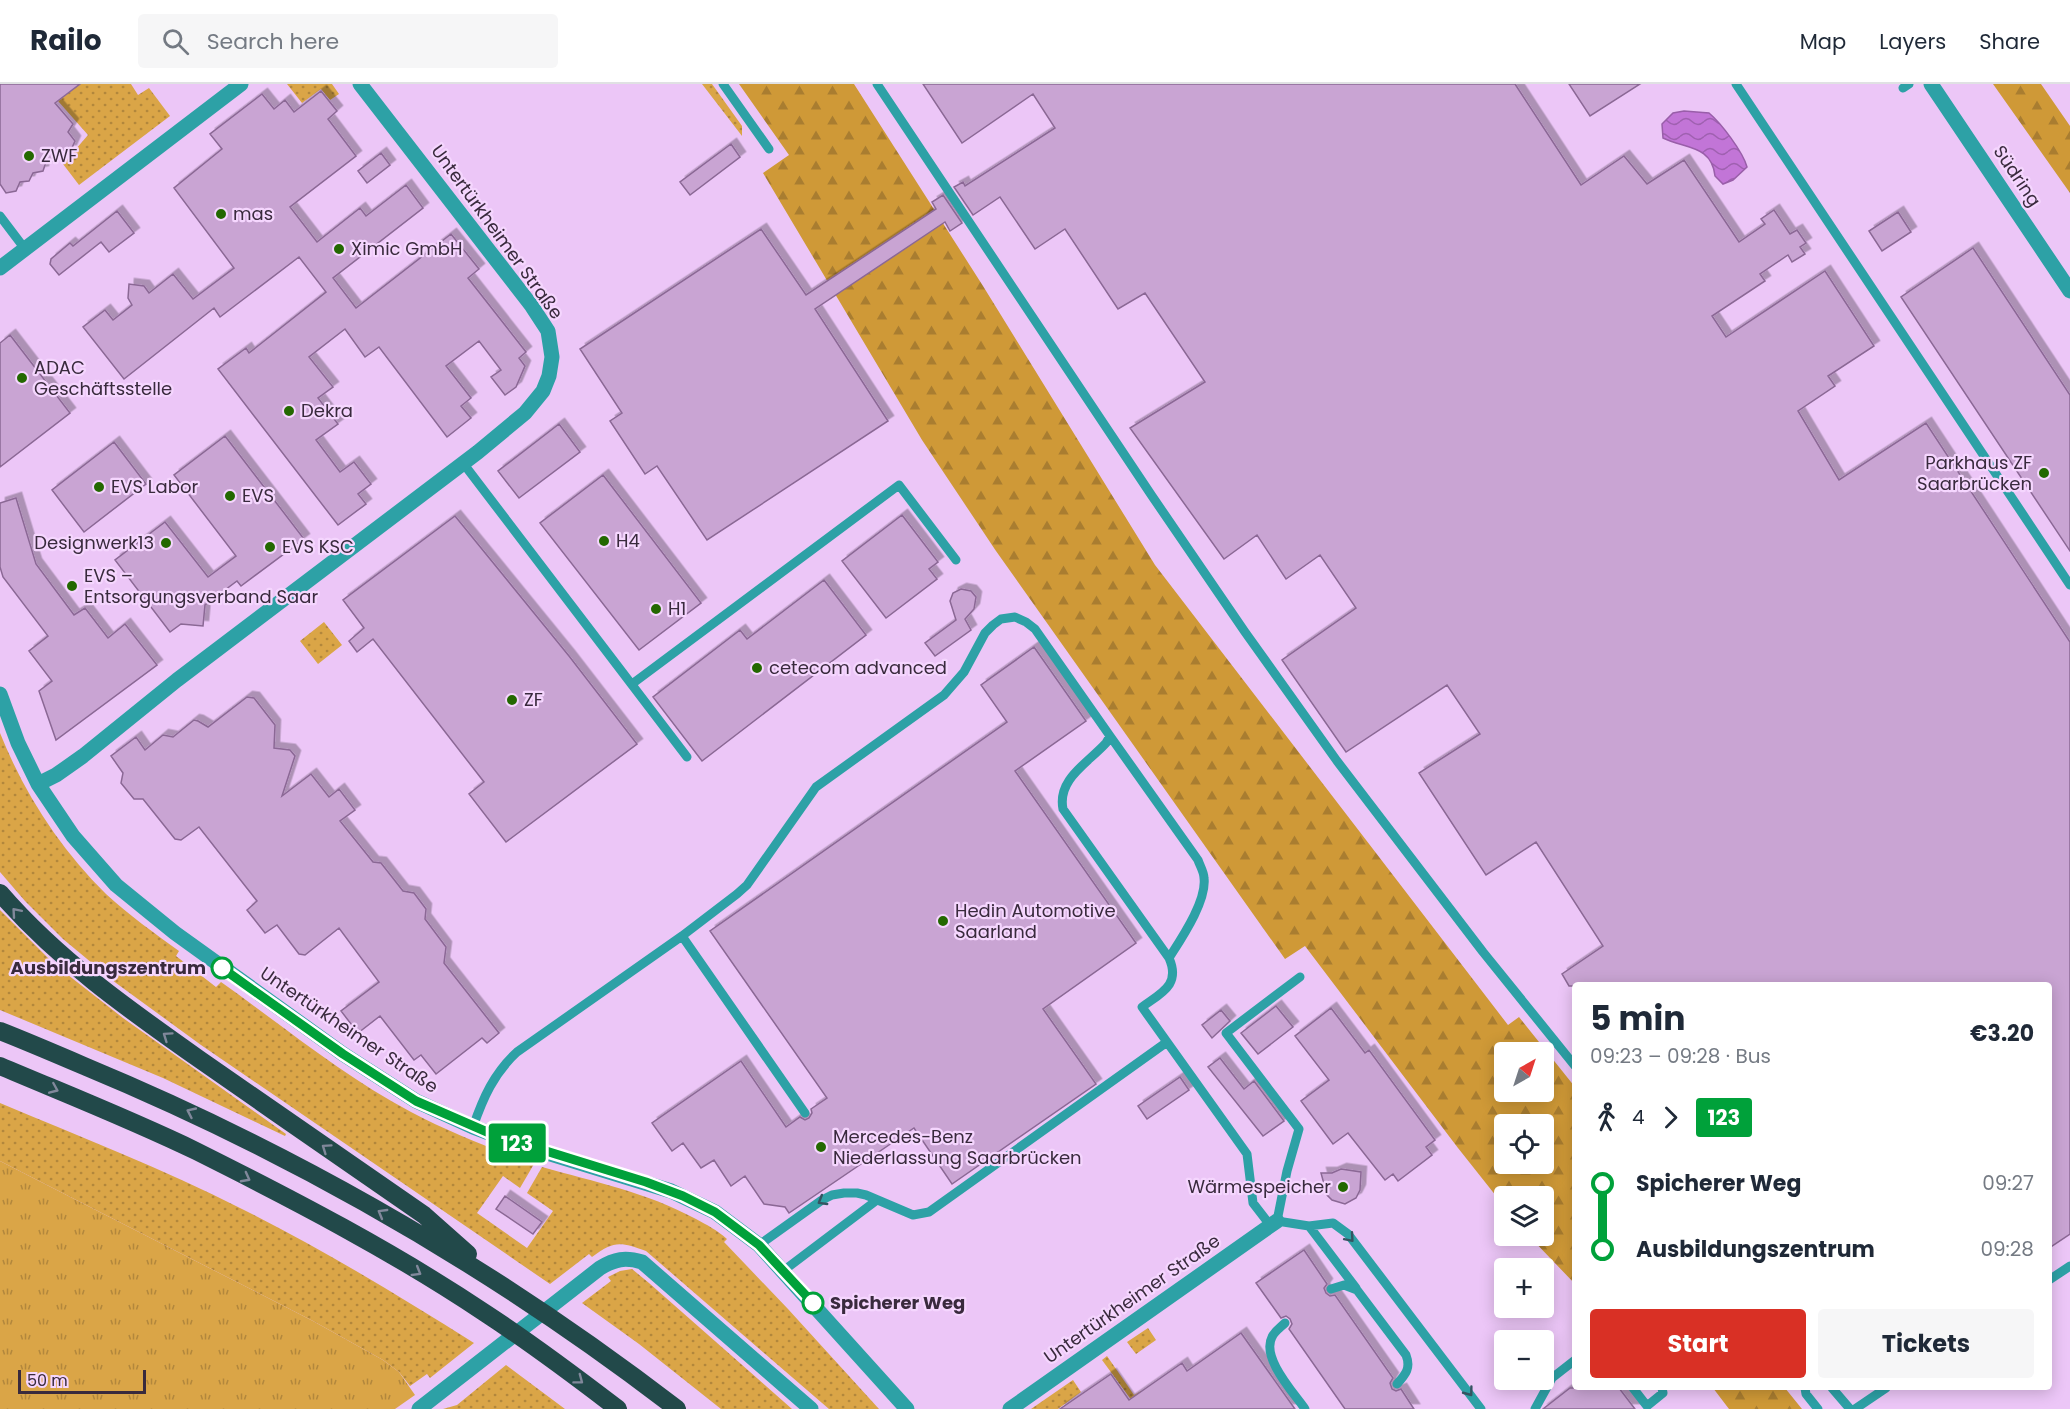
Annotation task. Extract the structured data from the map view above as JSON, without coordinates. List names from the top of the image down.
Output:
{
  "streets": {
    "street": ["Südring", "Untertürkheimer Straße"]
  },
  "places": [
    "ZWF",
    "mas",
    "Ximic GmbH",
    "ADAC Geschäftsstelle",
    "Dekra",
    "Parkhaus ZF Saarbrücken",
    "EVS Labor",
    "EVS",
    "H4",
    "Designwerk13",
    "EVS KSC",
    "EVS – Entsorgungsverband Saar",
    "H1",
    "cetecom advanced",
    "ZF",
    "Hedin Automotive Saarland",
    "Ausbildungszentrum",
    "Mercedes-Benz Niederlassung Saarbrücken",
    "Wärmespeicher",
    "Spicherer Weg"
  ],
  "lines": ["bus line 123"],
  "scale_bar": "50 m",
  "north": "top right",
  "page": {
    "header": "Railo",
    "search": "Search here",
    "nav": ["Map", "Layers", "Share"],
    "on_map": "123",
    "heading": ["5 min", "09:23 – 09:28 · Bus", "€3.20"],
    "map_buttons": ["+", "−"],
    "legs": ["4", "123"],
    "list": [
      {
        "name": "Spicherer Weg",
        "value": "09:27"
      },
      {
        "name": "Ausbildungszentrum",
        "value": "09:28"
      }
    ],
    "buttons": ["Start", "Tickets"],
    "scale": "50 m"
  }
}
